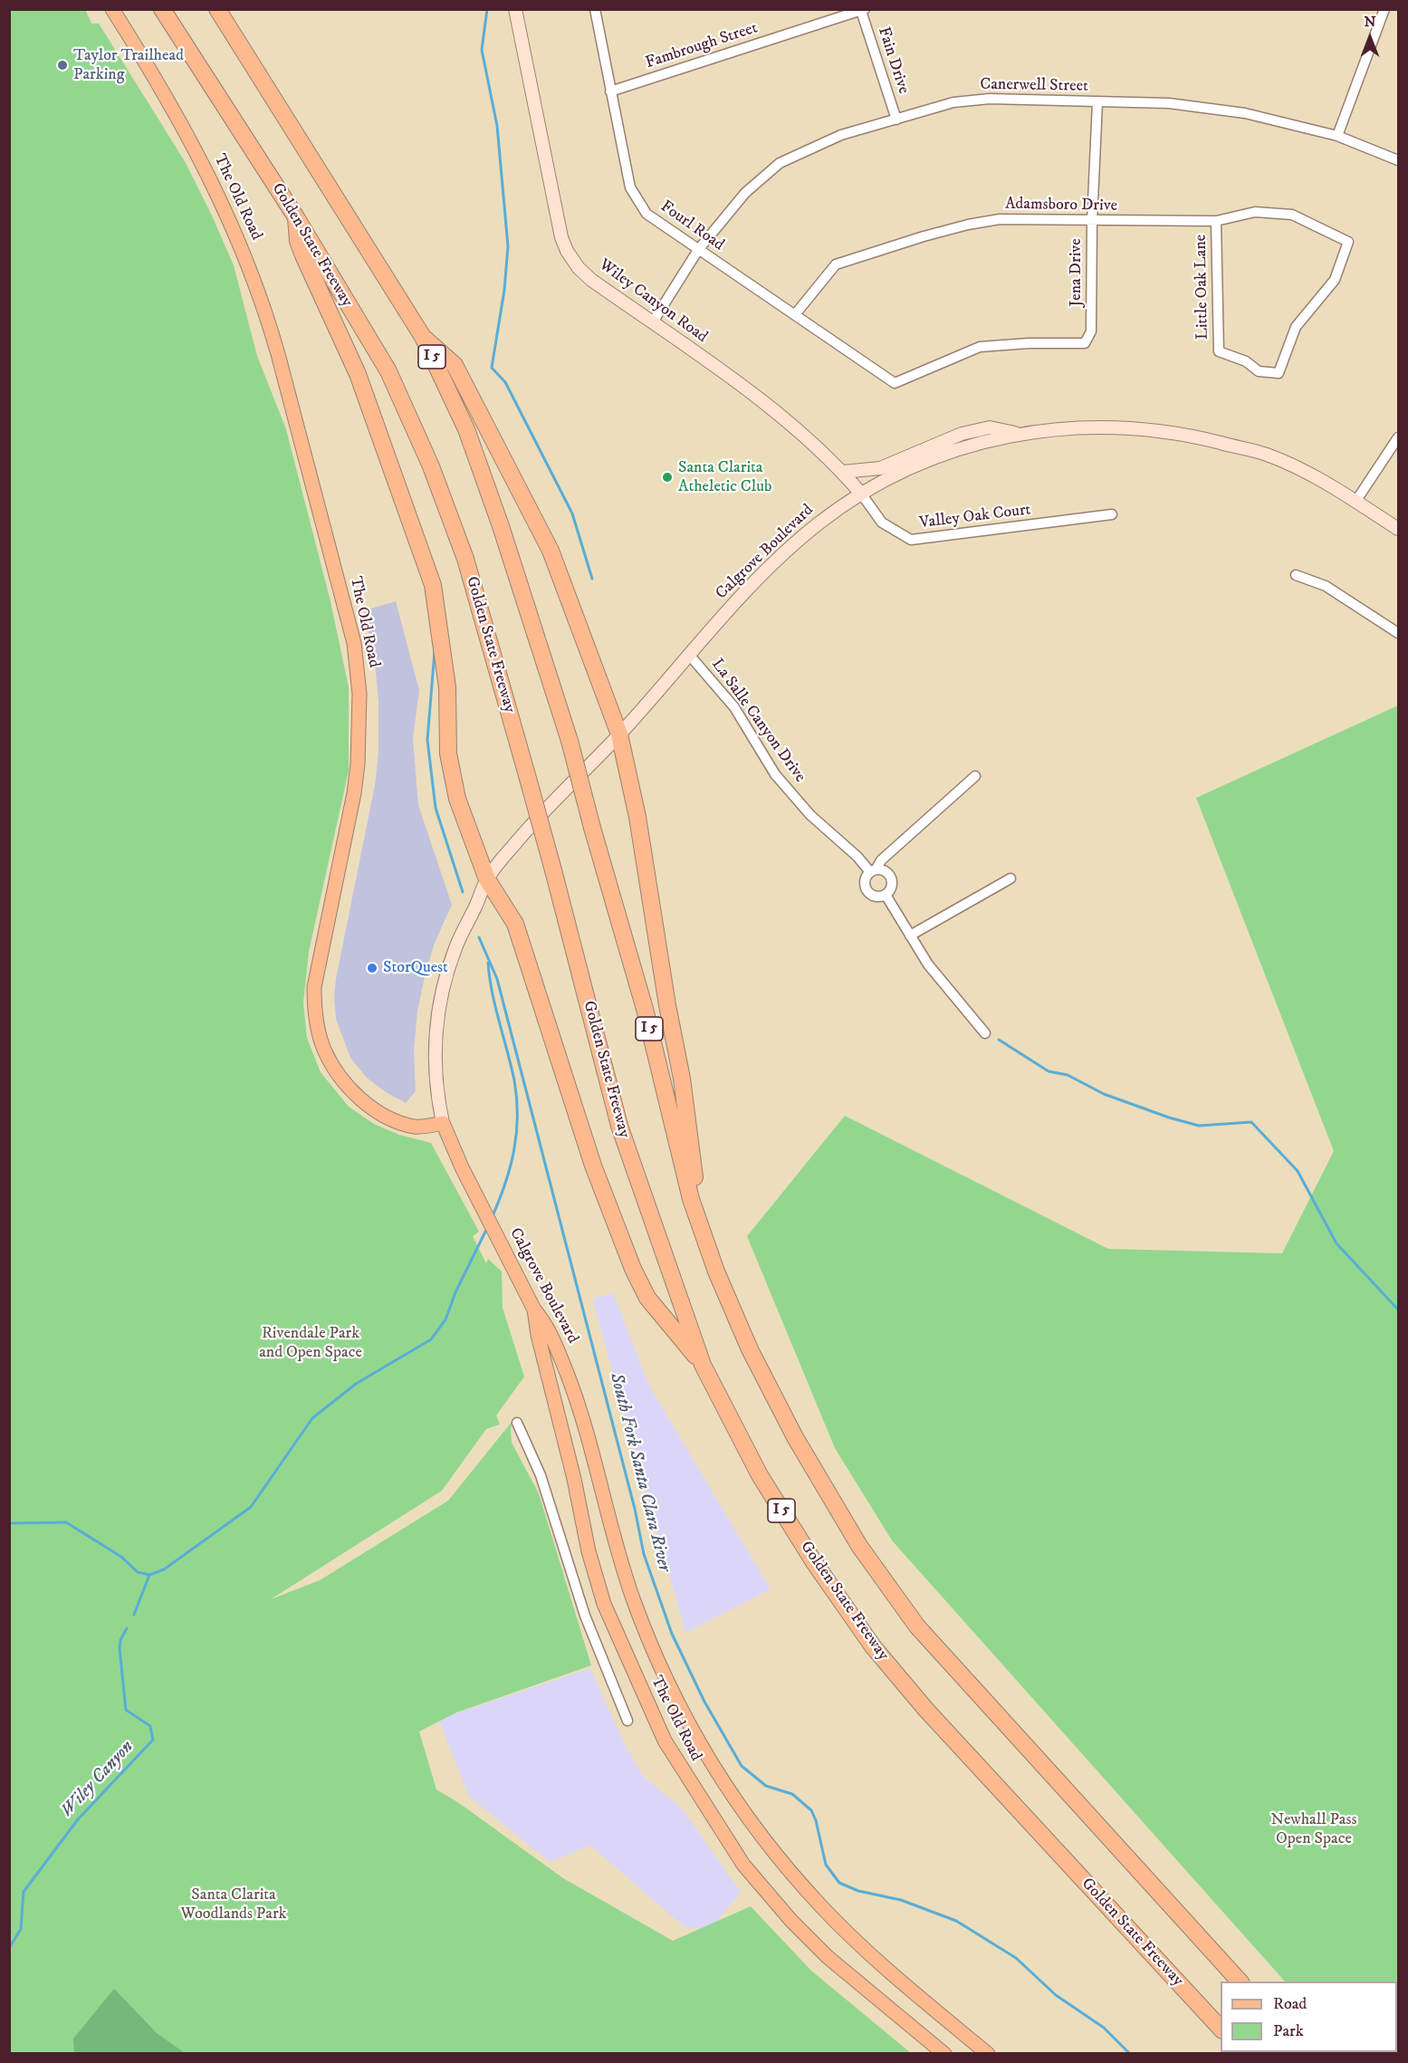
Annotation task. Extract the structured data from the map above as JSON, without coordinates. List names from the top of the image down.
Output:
{
  "streets": {
    "highway": ["Golden State Freeway", "I 5"],
    "main road": ["The Old Road", "Calgrove Boulevard"],
    "street": [
      "Fambrough Street",
      "Fain Drive",
      "Canerwell Street",
      "Adamsboro Drive",
      "Fourl Road",
      "Jena Drive",
      "Little Oak Lane",
      "Wiley Canyon Road",
      "Valley Oak Court",
      "La Salle Canyon Drive"
    ]
  },
  "crossings": [
    ["Fambrough Street", "Fain Drive"],
    ["Fambrough Street", "Fourl Road"],
    ["Fain Drive", "Canerwell Street"],
    ["Canerwell Street", "Fourl Road"],
    ["Canerwell Street", "Jena Drive"],
    ["Canerwell Street", "Wiley Canyon Road"],
    ["The Old Road", "Calgrove Boulevard"],
    ["Adamsboro Drive", "Fourl Road"],
    ["Adamsboro Drive", "Jena Drive"],
    ["Adamsboro Drive", "Little Oak Lane"],
    ["Fourl Road", "Jena Drive"],
    ["Wiley Canyon Road", "Valley Oak Court"],
    ["Wiley Canyon Road", "Calgrove Boulevard"],
    ["Valley Oak Court", "Calgrove Boulevard"],
    ["Calgrove Boulevard", "La Salle Canyon Drive"]
  ],
  "water": ["South Fork Santa Clara River", "Wiley Canyon"],
  "parks": ["Rivendale Park and Open Space", "Newhall Pass Open Space", "Santa Clarita Woodlands Park"],
  "places": ["Taylor Trailhead Parking", "Santa Clarita Atheletic Club", "StorQuest"],
  "legend": ["Road", "Park"],
  "north": "top"
}
